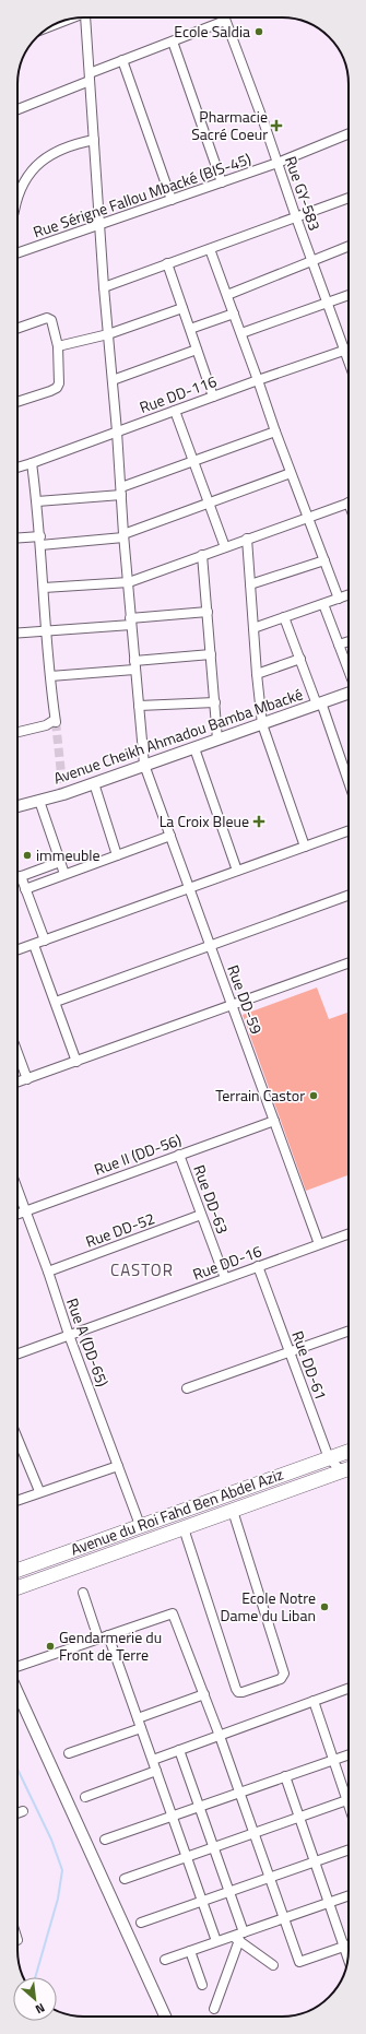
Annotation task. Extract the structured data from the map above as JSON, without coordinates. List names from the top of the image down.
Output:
{
  "streets": {
    "main road": ["Avenue du Roi Fahd Ben Abdel Aziz"],
    "street": [
      "Rue GY-583",
      "Rue Sérigne Fallou Mbacké (BIS-45)",
      "Rue DD-116",
      "Avenue Cheikh Ahmadou Bamba Mbacké",
      "Rue DD-59",
      "Rue II (DD-56)",
      "Rue DD-63",
      "Rue DD-52",
      "Rue DD-16",
      "Rue A (DD-65)",
      "Rue DD-61"
    ]
  },
  "crossings": [
    ["Rue GY-583", "Rue Sérigne Fallou Mbacké (BIS-45)"],
    ["Rue GY-583", "Rue DD-116"],
    ["Rue Sérigne Fallou Mbacké (BIS-45)", "Rue DD-59"],
    ["Rue DD-116", "Rue DD-59"],
    ["Avenue Cheikh Ahmadou Bamba Mbacké", "Rue DD-59"],
    ["Rue DD-59", "Rue II (DD-56)"],
    ["Rue DD-59", "Rue DD-16"],
    ["Rue II (DD-56)", "Rue DD-63"],
    ["Rue II (DD-56)", "Rue A (DD-65)"],
    ["Rue DD-63", "Rue DD-52"],
    ["Rue DD-63", "Rue DD-16"],
    ["Rue DD-52", "Rue A (DD-65)"],
    ["Rue DD-16", "Rue A (DD-65)"],
    ["Rue DD-16", "Rue DD-61"],
    ["Rue A (DD-65)", "Avenue du Roi Fahd Ben Abdel Aziz"],
    ["Rue DD-61", "Avenue du Roi Fahd Ben Abdel Aziz"]
  ],
  "districts": ["CASTOR"],
  "places": {
    "other": [
      "Ecole Saldia",
      "immeuble",
      "Terrain Castor",
      "Ecole Notre Dame du Liban",
      "Gendarmerie du Front de Terre"
    ],
    "health": ["Pharmacie Sacré Coeur", "La Croix Bleue"]
  },
  "north": "bottom right"
}
